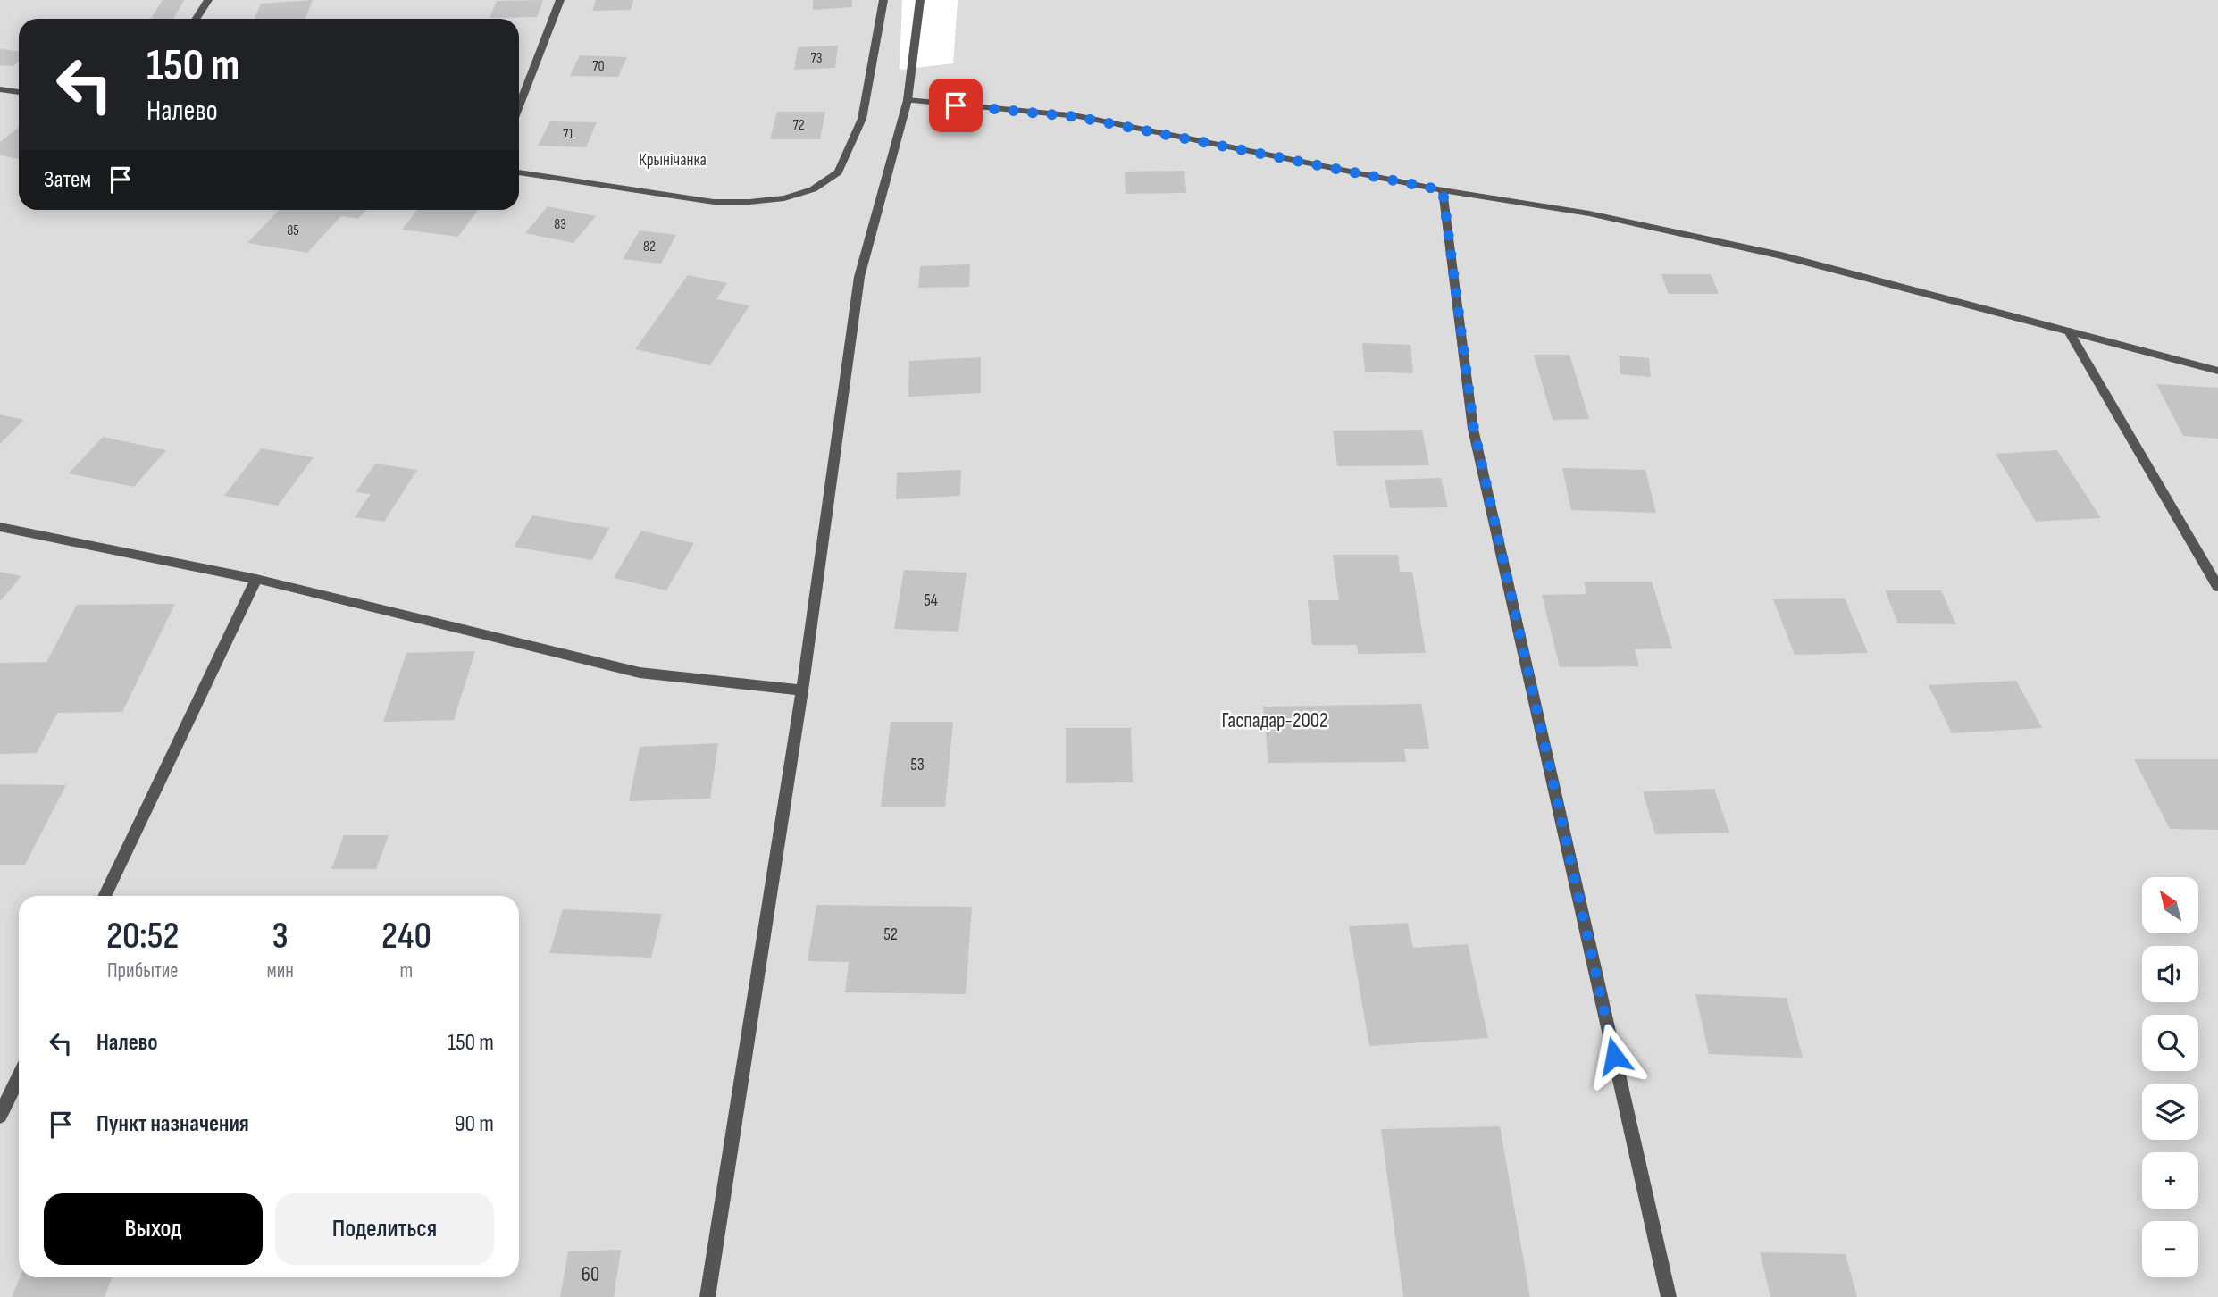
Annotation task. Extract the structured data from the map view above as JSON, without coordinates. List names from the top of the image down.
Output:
{
  "parks": ["Крынічанка", "Гаспадар-2002"],
  "house_numbers": [
    "73",
    "70",
    "72",
    "71",
    "83",
    "85",
    "82",
    "54",
    "53",
    "52",
    "60"
  ],
  "north": "top left",
  "page": {
    "turn": ["150 m", "Налево"],
    "then": "Затем",
    "map_buttons": ["+", "−"],
    "eta": [
      "20:52",
      "Прибытие",
      "3",
      "мин",
      "240",
      "m"
    ],
    "list": [
      {
        "name": "Налево",
        "value": "150 m"
      },
      {
        "name": "Пункт назначения",
        "value": "90 m"
      }
    ],
    "buttons": ["Выход", "Поделиться"]
  }
}
